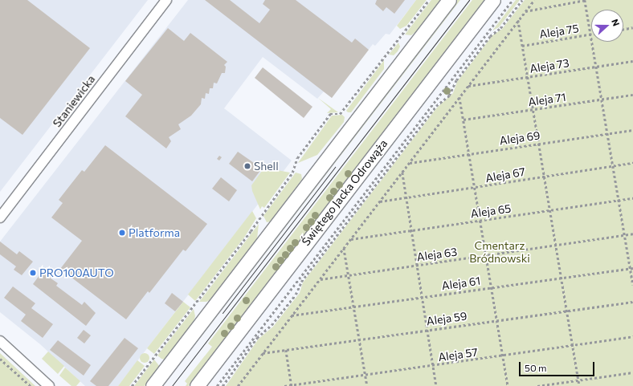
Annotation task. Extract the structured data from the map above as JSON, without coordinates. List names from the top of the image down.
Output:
{
  "streets": {
    "main road": ["Świętego Jacka Odrowąża"],
    "street": ["Staniewicka"],
    "path": [
      "Aleja 75",
      "Aleja 73",
      "Aleja 71",
      "Aleja 69",
      "Aleja 67",
      "Aleja 65",
      "Aleja 63",
      "Aleja 61",
      "Aleja 59",
      "Aleja 57"
    ]
  },
  "parks": ["Cmentarz Bródnowski"],
  "places": ["Shell", "Platforma", "PRO100AUTO"],
  "scale_bar": "50 m",
  "north": "right"
}
